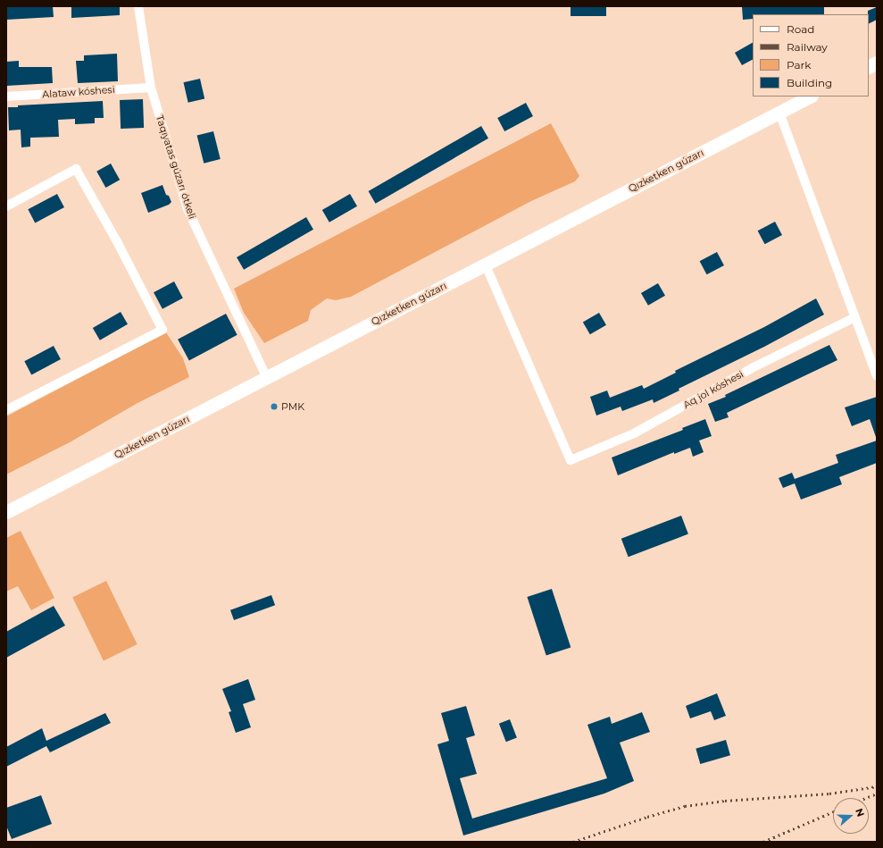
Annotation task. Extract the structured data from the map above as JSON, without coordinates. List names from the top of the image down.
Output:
{
  "streets": {
    "street": [
      "Alataw kóshesi",
      "Taqıyatas gúzarı ótkeli",
      "Qızketken gúzarı",
      "Aq jol kóshesi"
    ]
  },
  "crossings": [
    ["Alataw kóshesi", "Taqıyatas gúzarı ótkeli"],
    ["Taqıyatas gúzarı ótkeli", "Qızketken gúzarı"],
    ["Qızketken gúzarı", "Aq jol kóshesi"]
  ],
  "places": ["PMK"],
  "legend": [
    "Road",
    "Railway",
    "Park",
    "Building"
  ],
  "north": "right"
}
